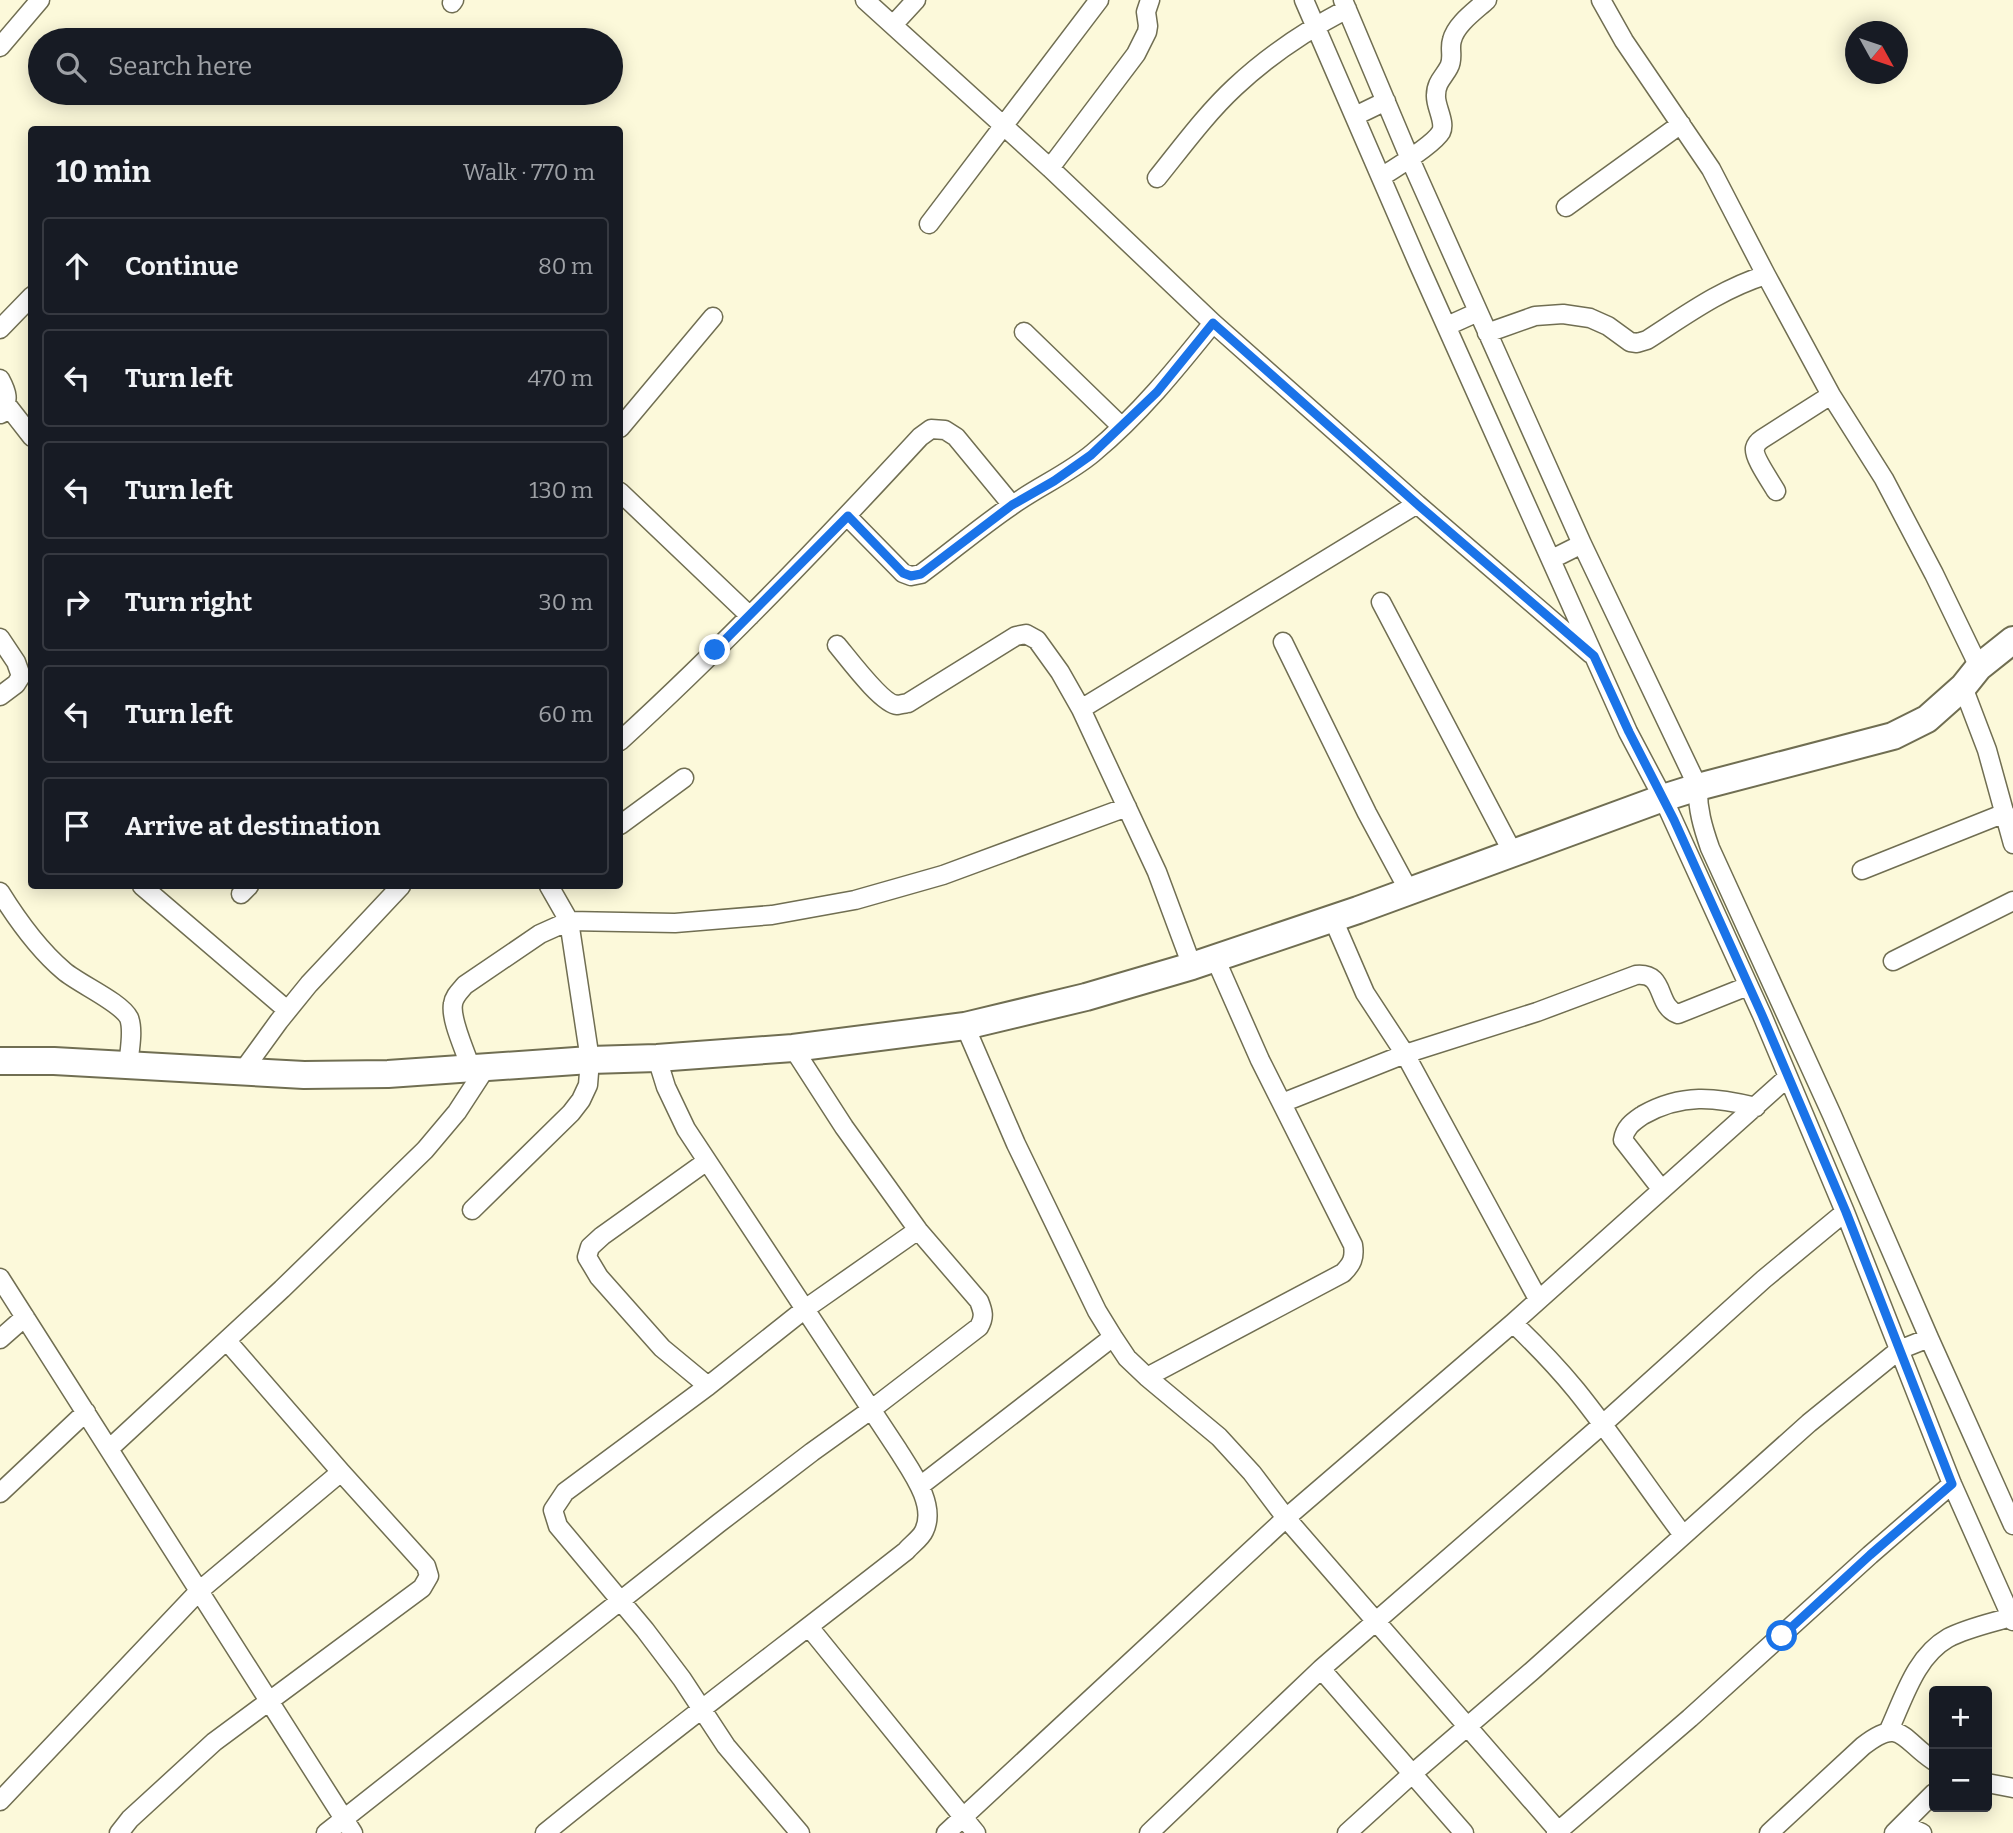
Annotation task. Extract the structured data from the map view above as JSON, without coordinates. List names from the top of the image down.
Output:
{
  "north": "bottom right",
  "page": {
    "search": "Search here",
    "heading": ["10 min", "Walk · 770 m"],
    "list": [
      ["Continue", "80 m"],
      ["Turn left", "470 m"],
      ["Turn left", "130 m"],
      ["Turn right", "30 m"],
      ["Turn left", "60 m"],
      "Arrive at destination"
    ],
    "map_buttons": ["+", "−"]
  }
}
